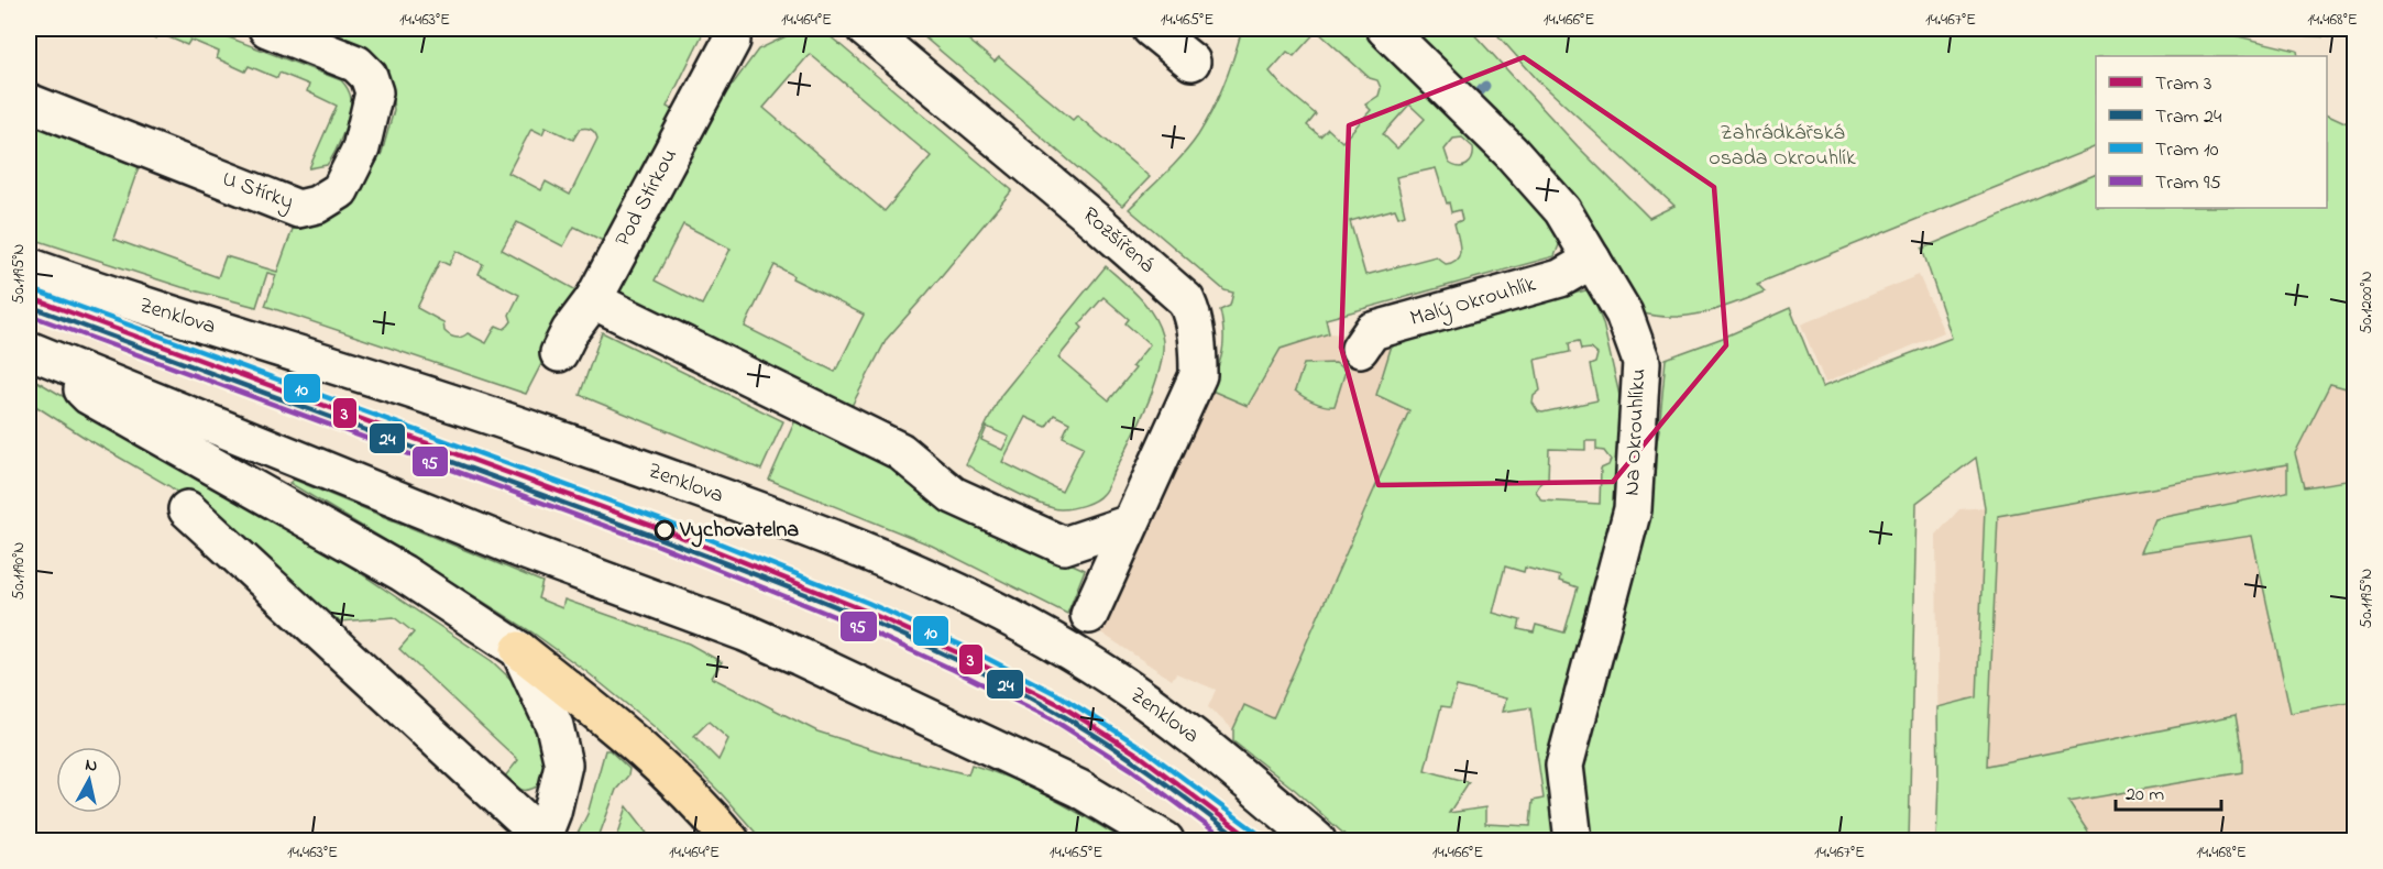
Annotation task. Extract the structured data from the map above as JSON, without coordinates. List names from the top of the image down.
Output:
{
  "streets": {
    "street": [
      "U Stírky",
      "Pod Stírkou",
      "Rozšířená",
      "Malý Okrouhlík",
      "Zenklova",
      "Na Okrouhlíku"
    ]
  },
  "crossings": [
    ["Malý Okrouhlík", "Na Okrouhlíku"]
  ],
  "parks": ["Zahrádkářská osada Okrouhlík"],
  "places": ["Vychovatelna"],
  "lines": [
    "tram line 10",
    "tram line 3",
    "tram line 24",
    "tram line 95"
  ],
  "legend": [
    "Tram 3",
    "Tram 24",
    "Tram 10",
    "Tram 95"
  ],
  "scale_bar": "20 m",
  "north": "top",
  "coordinates": [
    "14.463°E",
    "14.464°E",
    "14.465°E",
    "14.466°E",
    "14.467°E",
    "14.468°E",
    "50.1195°N",
    "50.1200°N",
    "50.1190°N"
  ]
}
